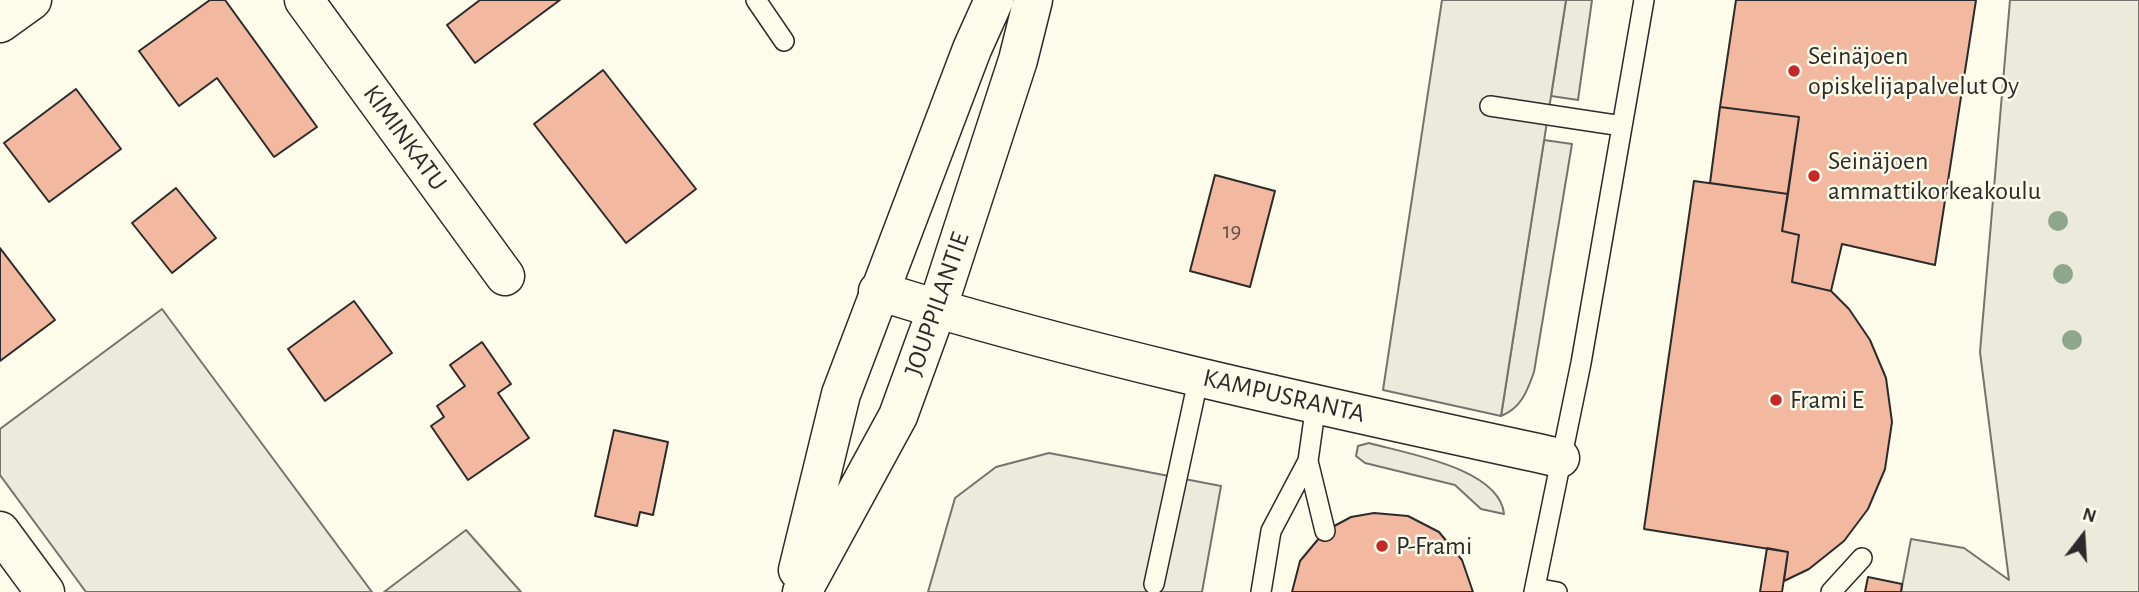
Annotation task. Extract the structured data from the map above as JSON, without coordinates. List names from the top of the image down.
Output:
{
  "streets": {
    "main road": ["KIMINKATU", "JOUPPILANTIE", "KAMPUSRANTA"]
  },
  "crossings": [
    ["JOUPPILANTIE", "KAMPUSRANTA"]
  ],
  "places": [
    "Seinäjoen opiskelijapalvelut Oy",
    "Seinäjoen ammattikorkeakoulu",
    "Frami E",
    "P-Frami"
  ],
  "house_numbers": ["19"],
  "north": "top"
}
